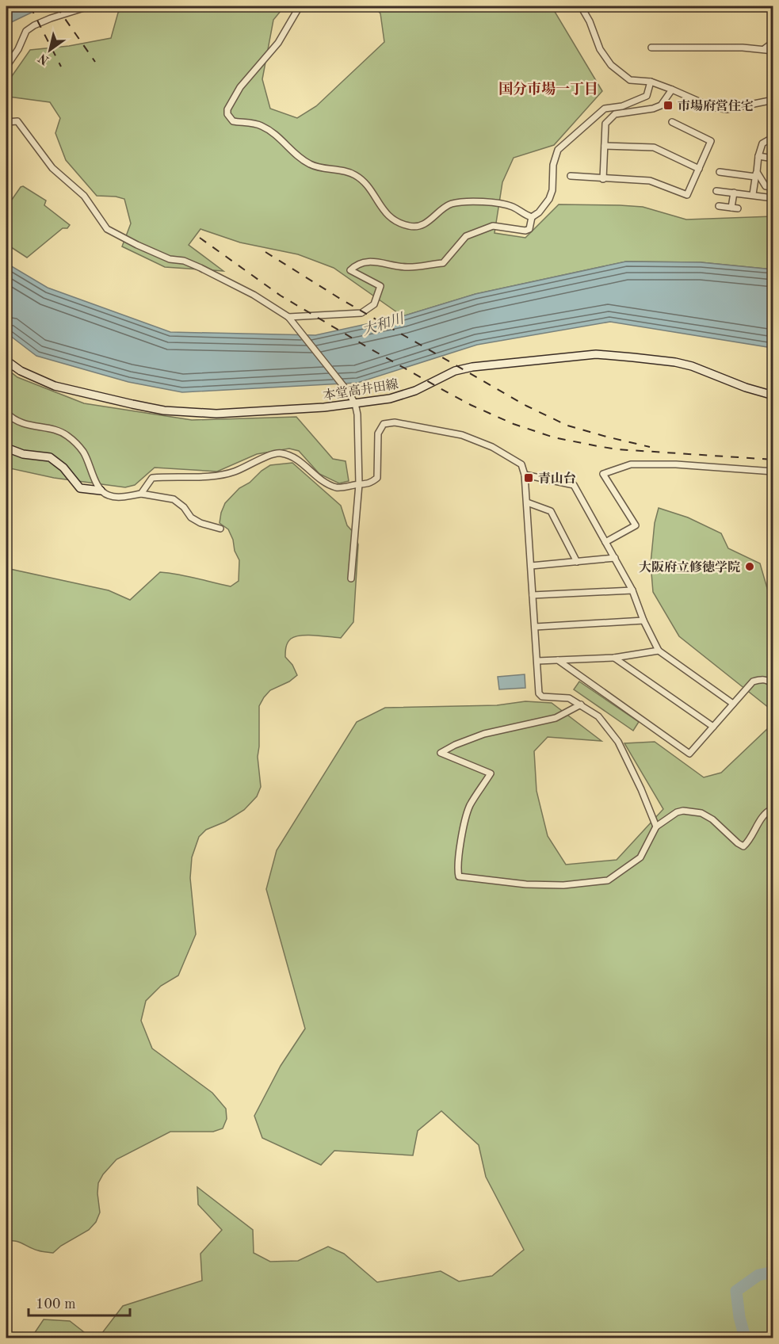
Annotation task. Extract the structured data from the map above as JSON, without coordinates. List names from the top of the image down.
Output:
{
  "streets": {
    "main road": ["本堂高井田線"]
  },
  "districts": ["国分市場一丁目"],
  "water": ["大和川"],
  "places": {
    "transit": ["市場府営住宅", "青山台"],
    "other": ["大阪府立修徳学院"]
  },
  "scale_bar": "100 m",
  "north": "bottom left"
}
